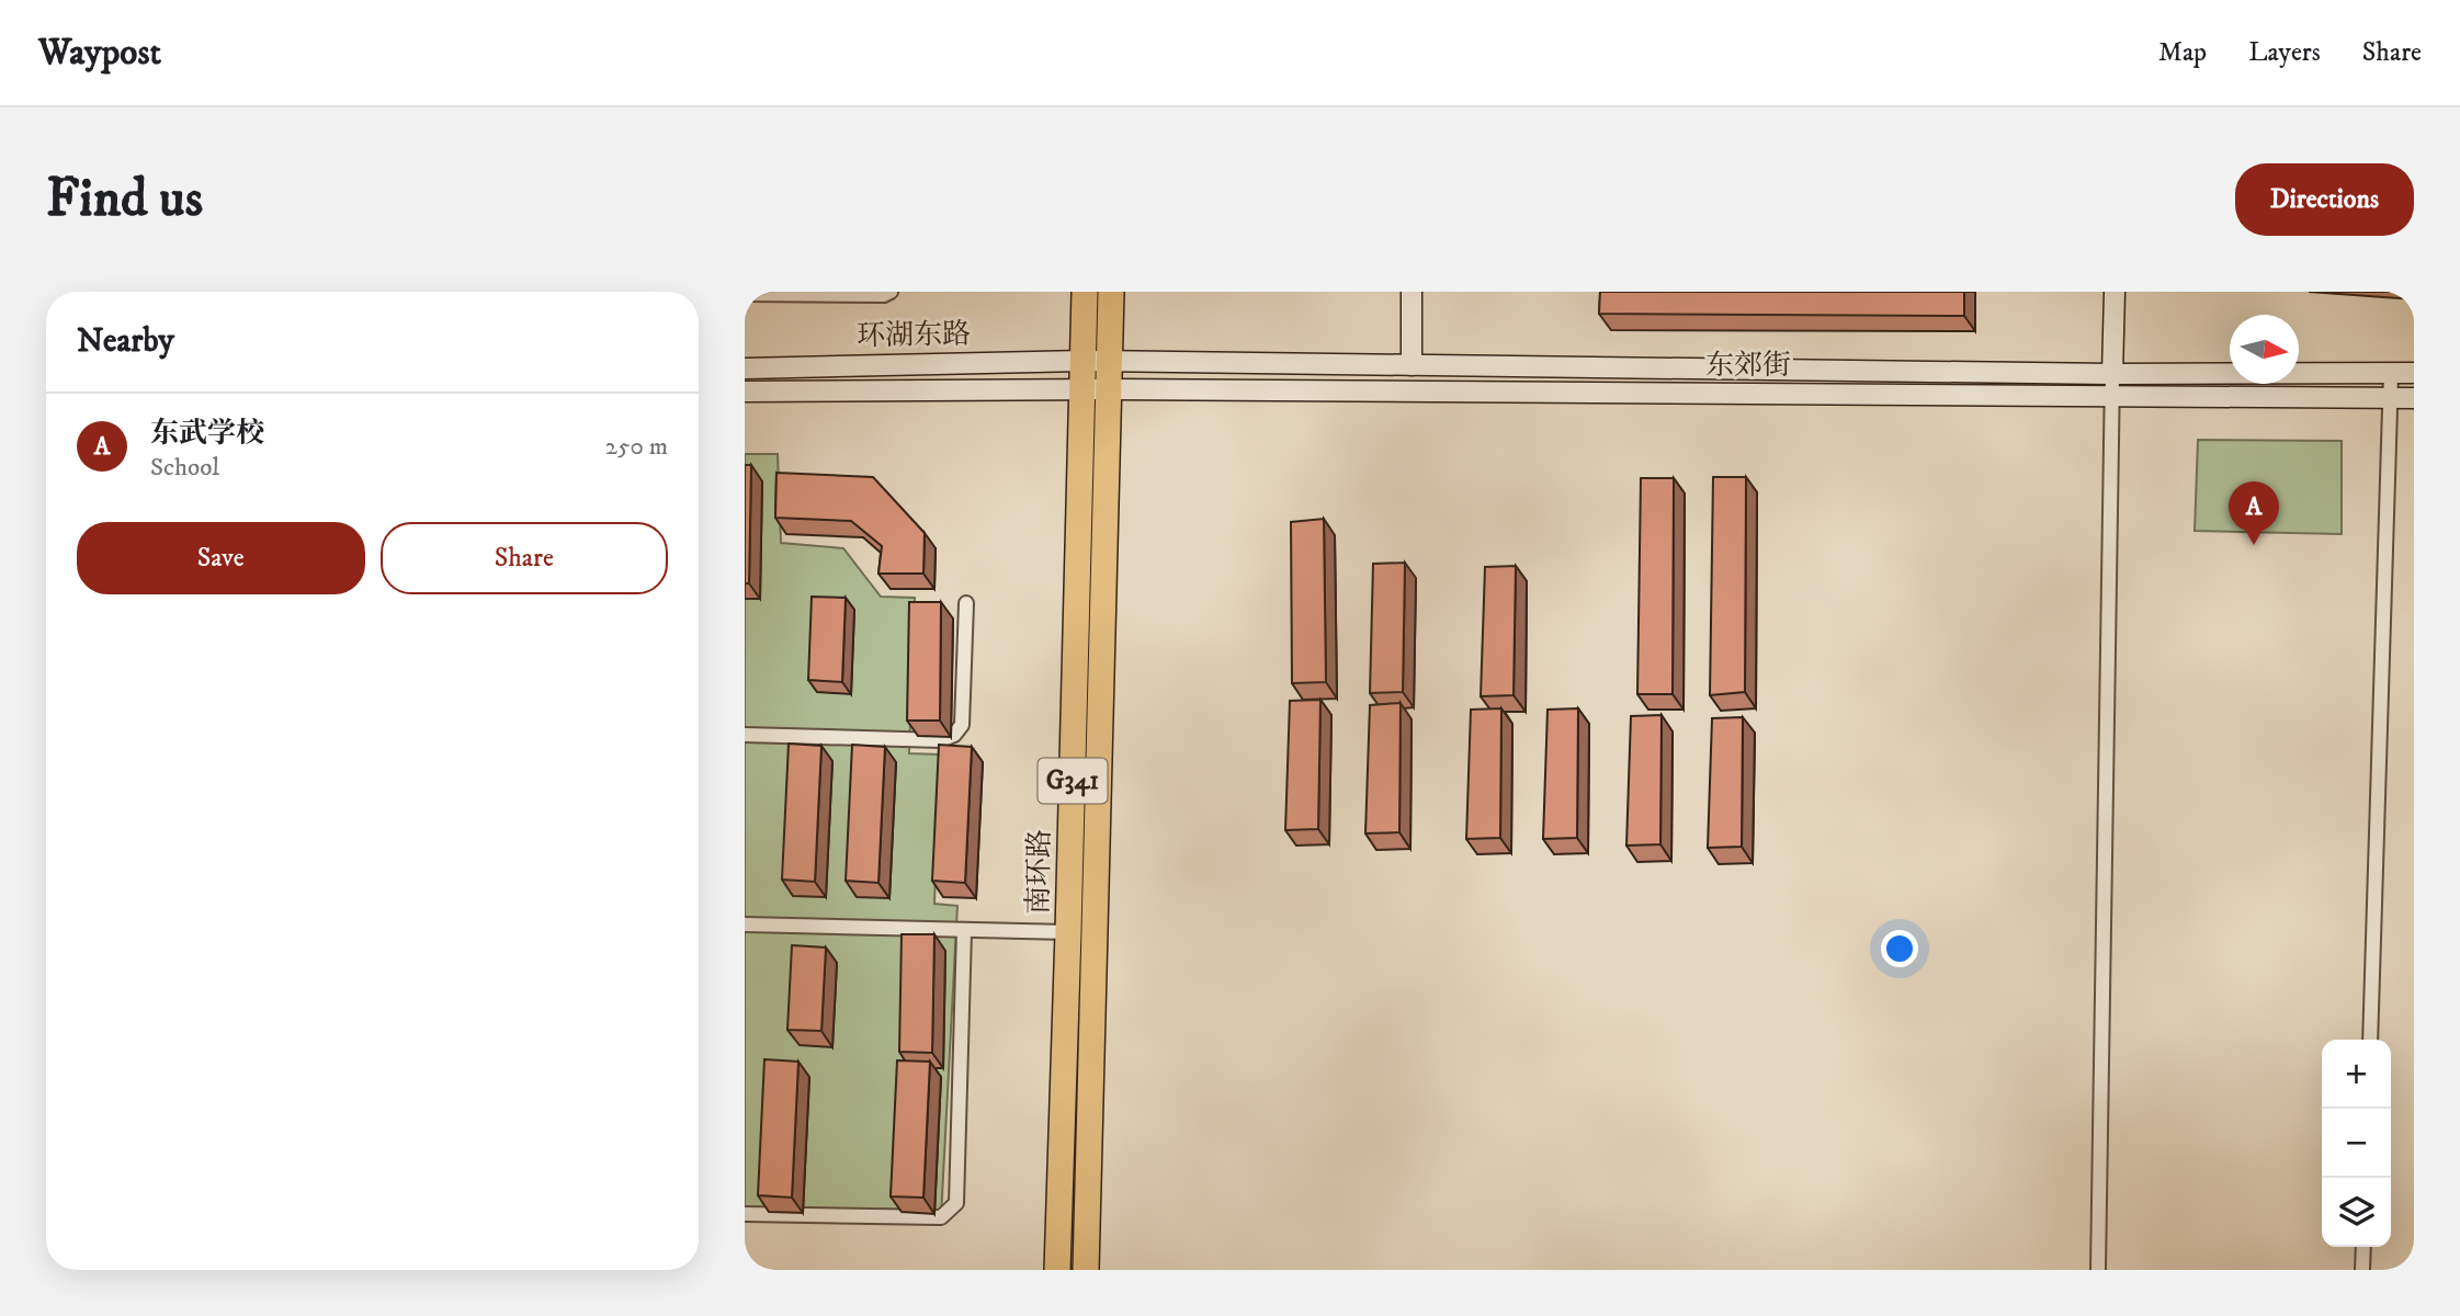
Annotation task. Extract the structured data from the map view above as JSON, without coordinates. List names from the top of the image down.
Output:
{
  "streets": {
    "highway": ["G341", "南环路"],
    "main road": ["环湖东路", "东郊街"]
  },
  "crossings": [
    ["环湖东路", "东郊街"],
    ["环湖东路", "南环路"],
    ["东郊街", "南环路"]
  ],
  "north": "right",
  "page": {
    "header": "Waypost",
    "nav": ["Map", "Layers", "Share"],
    "buttons": [
      "Directions",
      ["Save", "Share"]
    ],
    "title": "Find us",
    "heading": "Nearby",
    "list": [
      {
        "mark": "A",
        "name": "东武学校",
        "note": "School",
        "value": "250 m"
      }
    ],
    "pins": "A",
    "map_buttons": ["+", "−"]
  }
}
